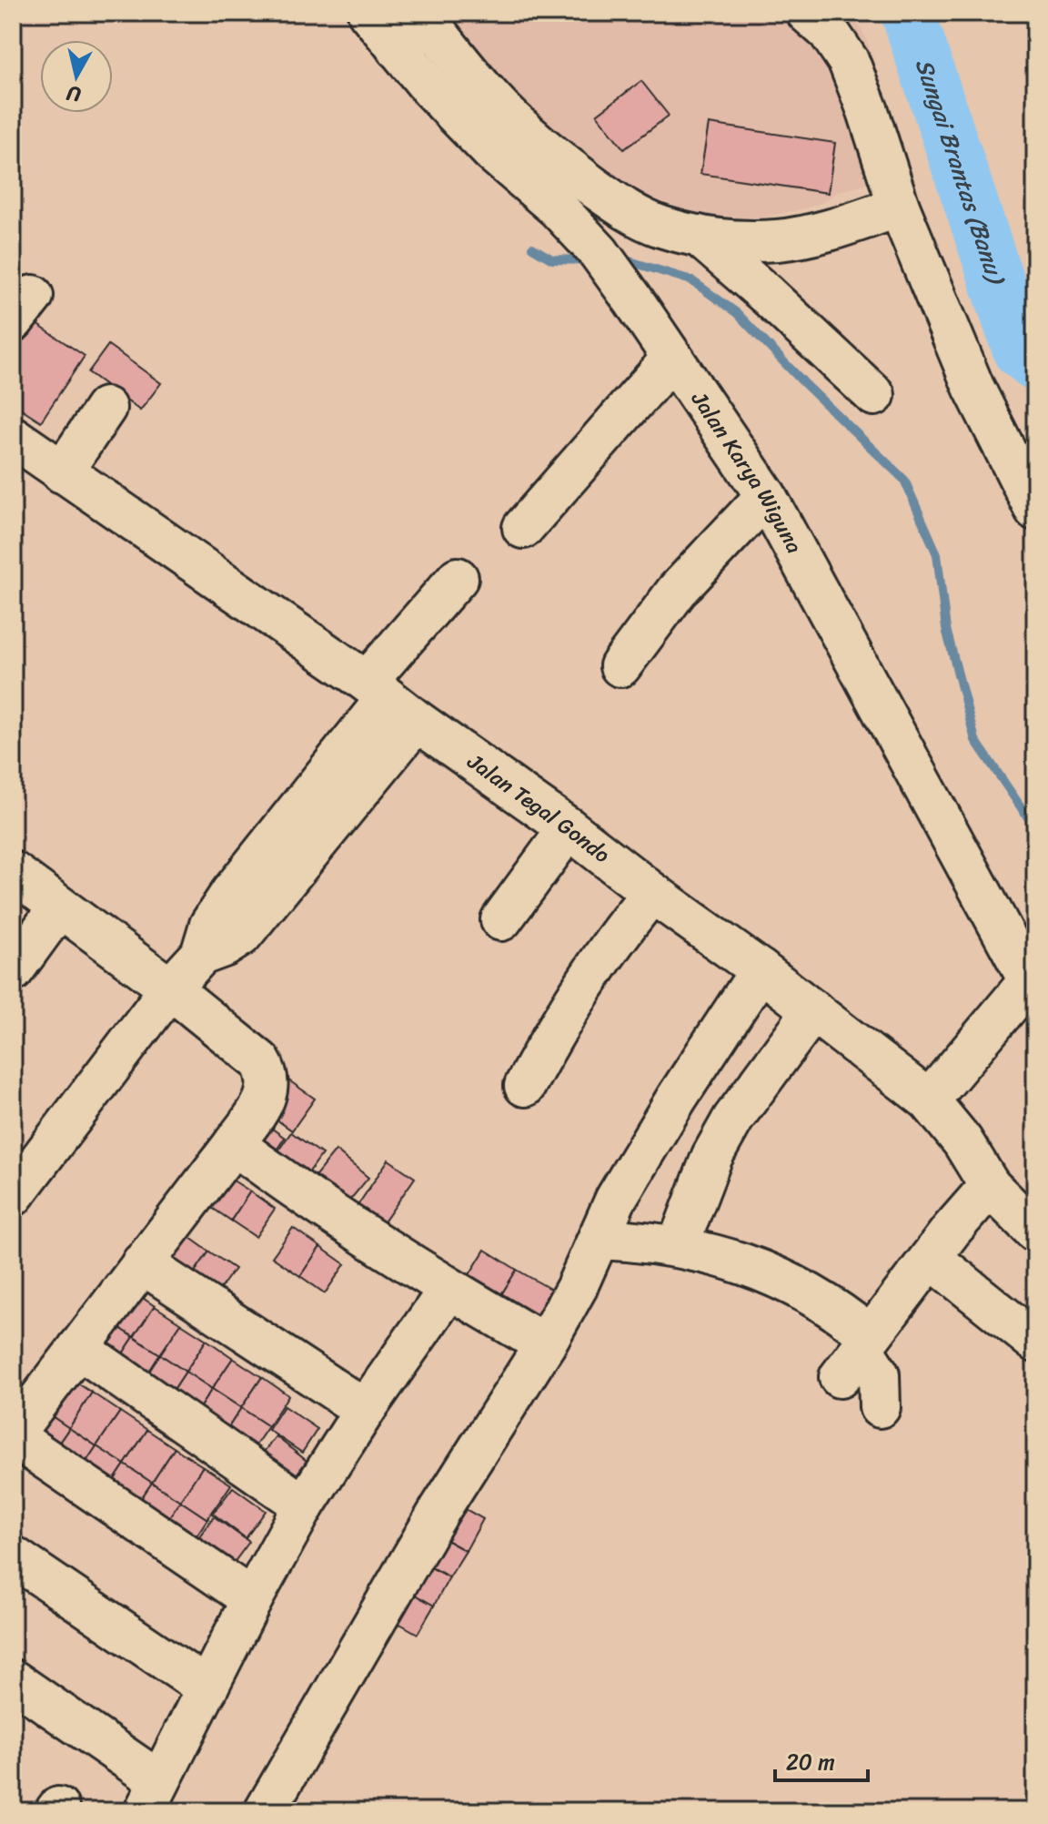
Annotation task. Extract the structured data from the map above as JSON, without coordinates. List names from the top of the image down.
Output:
{
  "streets": {
    "street": ["Jalan Karya Wiguna", "Jalan Tegal Gondo"]
  },
  "water": ["Sungai Brantas (Banu)"],
  "scale_bar": "20 m",
  "north": "bottom"
}
